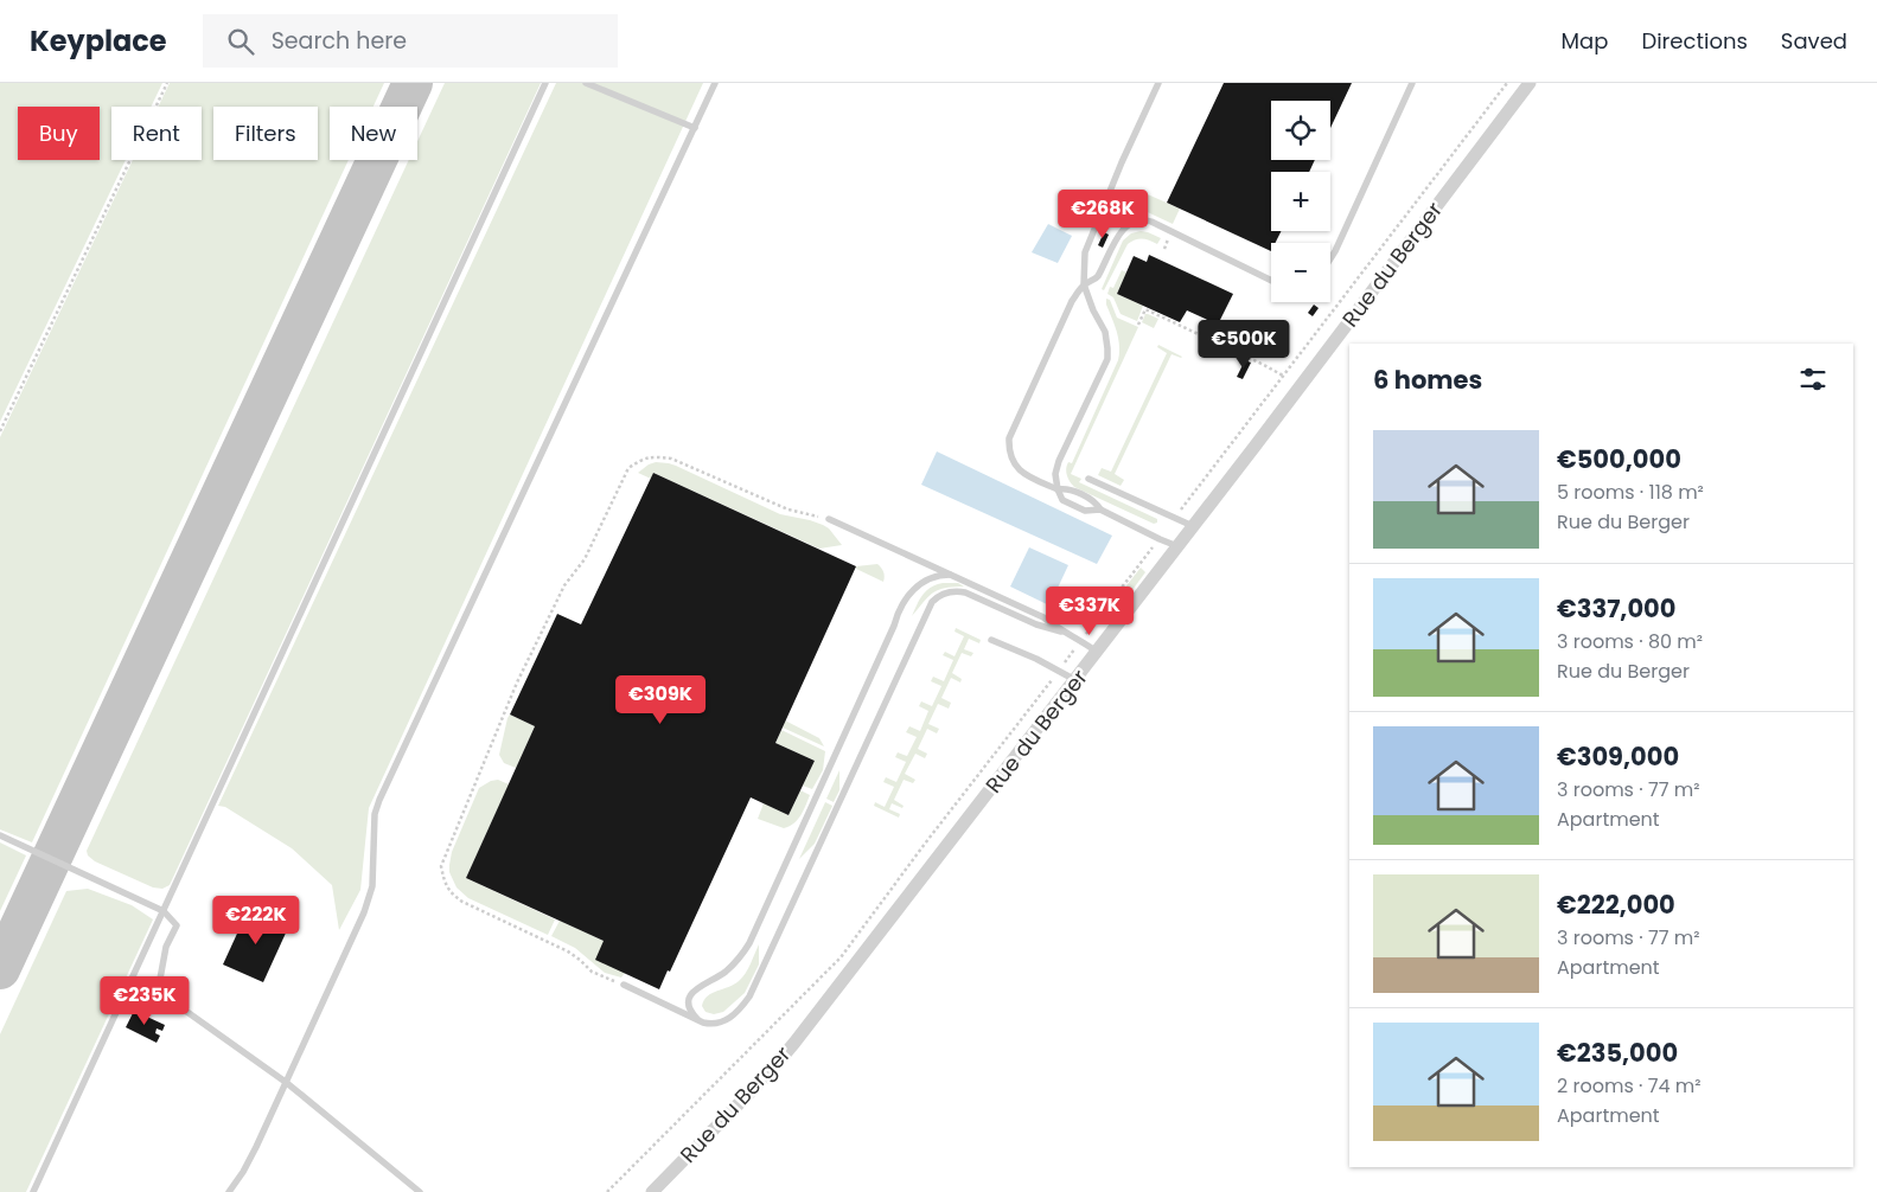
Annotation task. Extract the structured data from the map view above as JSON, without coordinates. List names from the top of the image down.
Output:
{
  "streets": {
    "street": ["Rue du Berger"]
  },
  "page": {
    "header": "Keyplace",
    "search": "Search here",
    "nav": ["Map", "Directions", "Saved"],
    "map_buttons": ["+", "−"],
    "chip": [
      "Buy",
      "Rent",
      "Filters",
      "New"
    ],
    "price": [
      "€268K",
      "€500K",
      "€337K",
      "€309K",
      "€222K",
      "€235K"
    ],
    "heading": "6 homes",
    "list": [
      {
        "name": "€500,000",
        "note": "5 rooms · 118 m² · Rue du Berger"
      },
      {
        "name": "€337,000",
        "note": "3 rooms · 80 m² · Rue du Berger"
      },
      {
        "name": "€309,000",
        "note": "3 rooms · 77 m² · Apartment"
      },
      {
        "name": "€222,000",
        "note": "3 rooms · 77 m² · Apartment"
      },
      {
        "name": "€235,000",
        "note": "2 rooms · 74 m² · Apartment"
      }
    ]
  }
}
